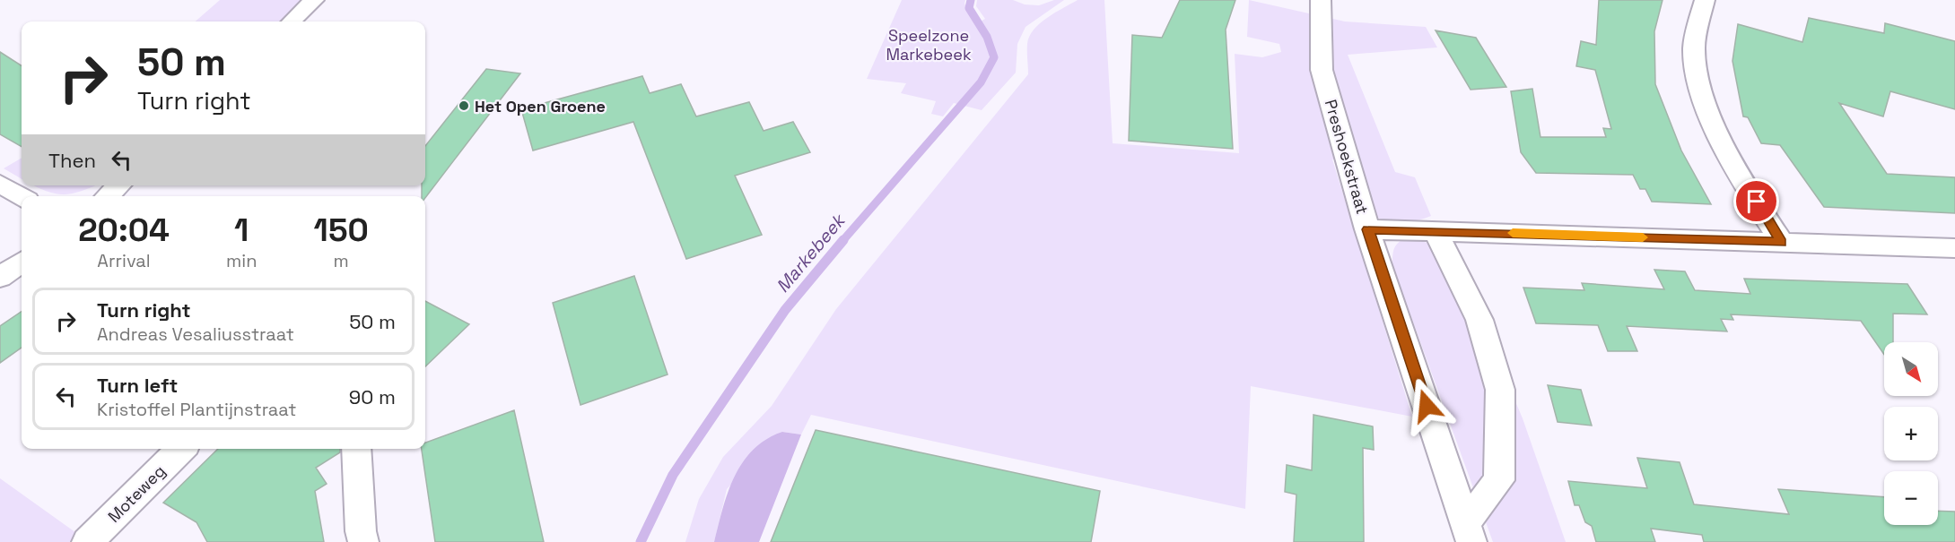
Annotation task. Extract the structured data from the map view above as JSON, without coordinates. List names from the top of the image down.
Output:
{
  "streets": {
    "street": ["Preshoekstraat", "Moteweg"]
  },
  "water": ["Markebeek"],
  "parks": ["Speelzone Markebeek"],
  "places": ["Het Open Groene"],
  "north": "bottom right",
  "page": {
    "turn": ["50 m", "Turn right"],
    "then": "Then",
    "eta": [
      "20:04",
      "Arrival",
      "1",
      "min",
      "150",
      "m"
    ],
    "list": [
      {
        "name": "Turn right",
        "note": "Andreas Vesaliusstraat",
        "value": "50 m"
      },
      {
        "name": "Turn left",
        "note": "Kristoffel Plantijnstraat",
        "value": "90 m"
      }
    ],
    "map_buttons": ["+", "−"]
  }
}
